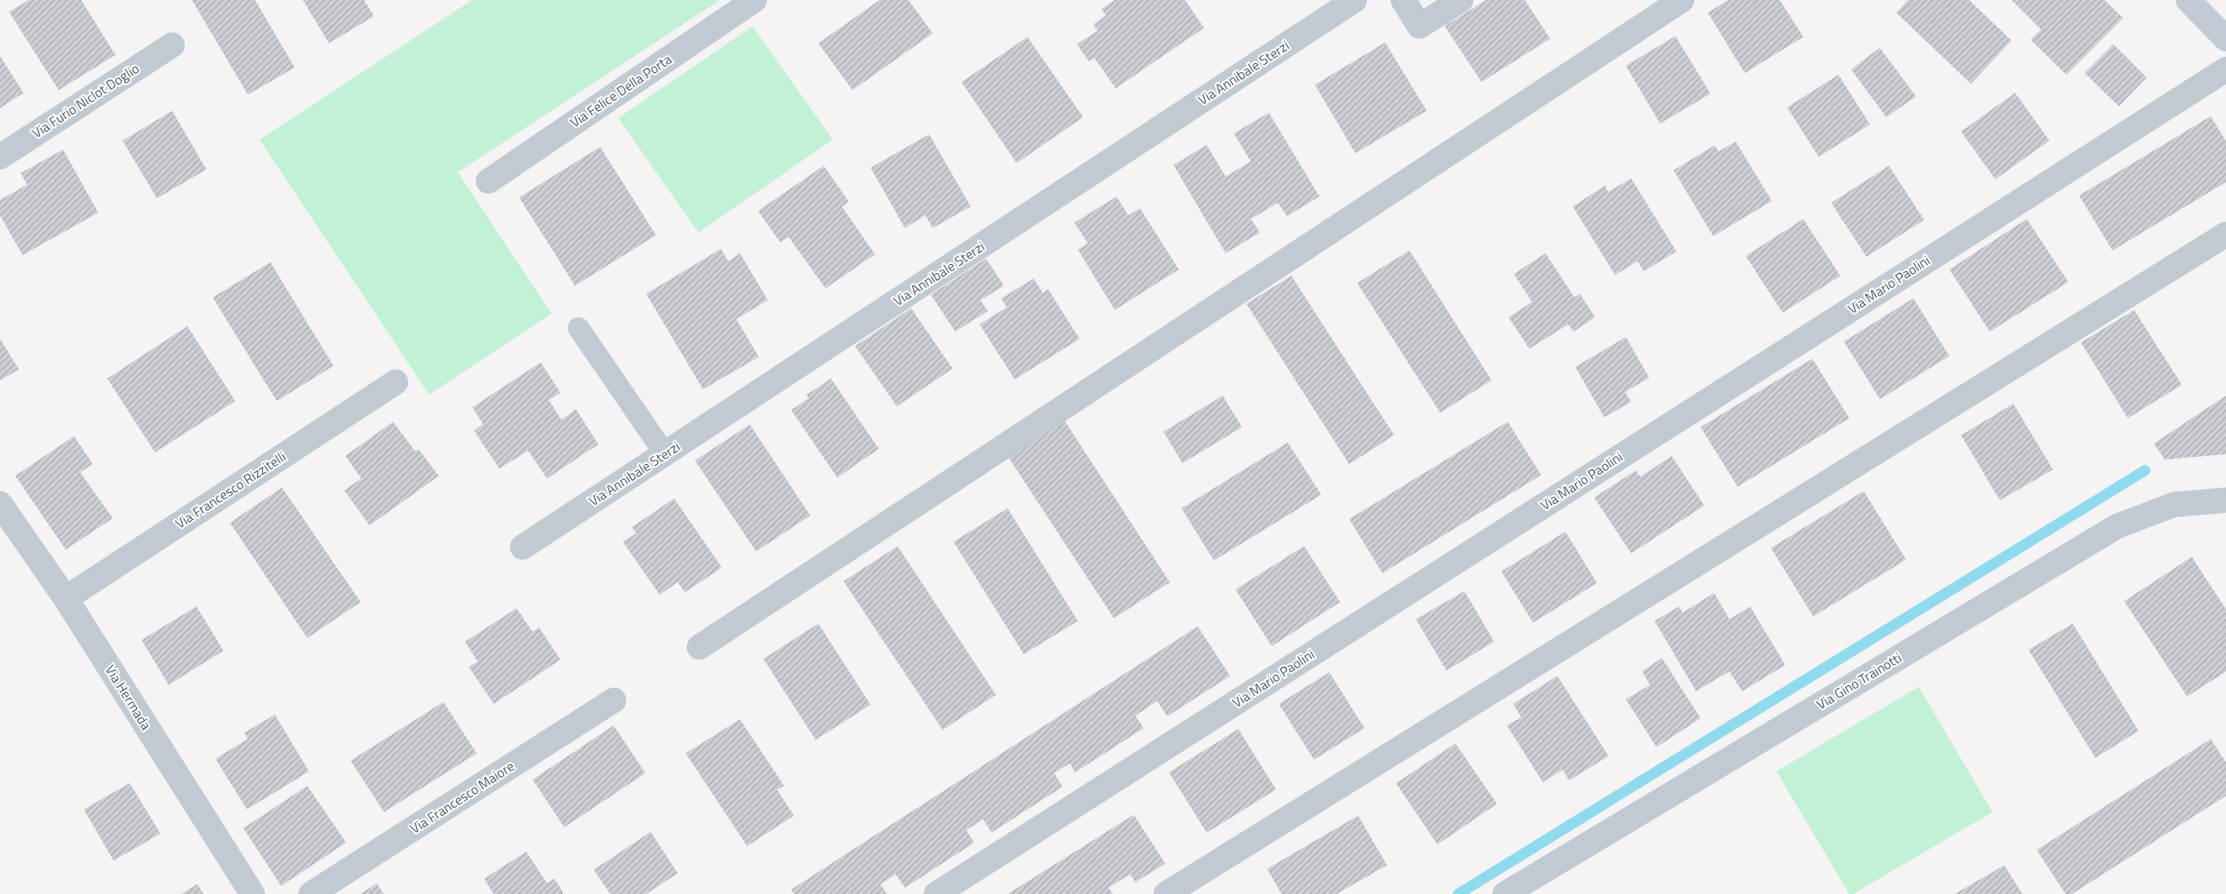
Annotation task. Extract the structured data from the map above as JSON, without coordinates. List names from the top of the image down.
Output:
{
  "streets": {
    "street": [
      "Via Annibale Sterzi",
      "Via Felice Della Porta",
      "Via Furio Niclot Doglio",
      "Via Mario Paolini",
      "Via Francesco Rizzitelli",
      "Via Gino Trainotti",
      "Via Hermada",
      "Via Francesco Maiore"
    ]
  },
  "crossings": [
    ["Via Francesco Rizzitelli", "Via Hermada"]
  ]
}
